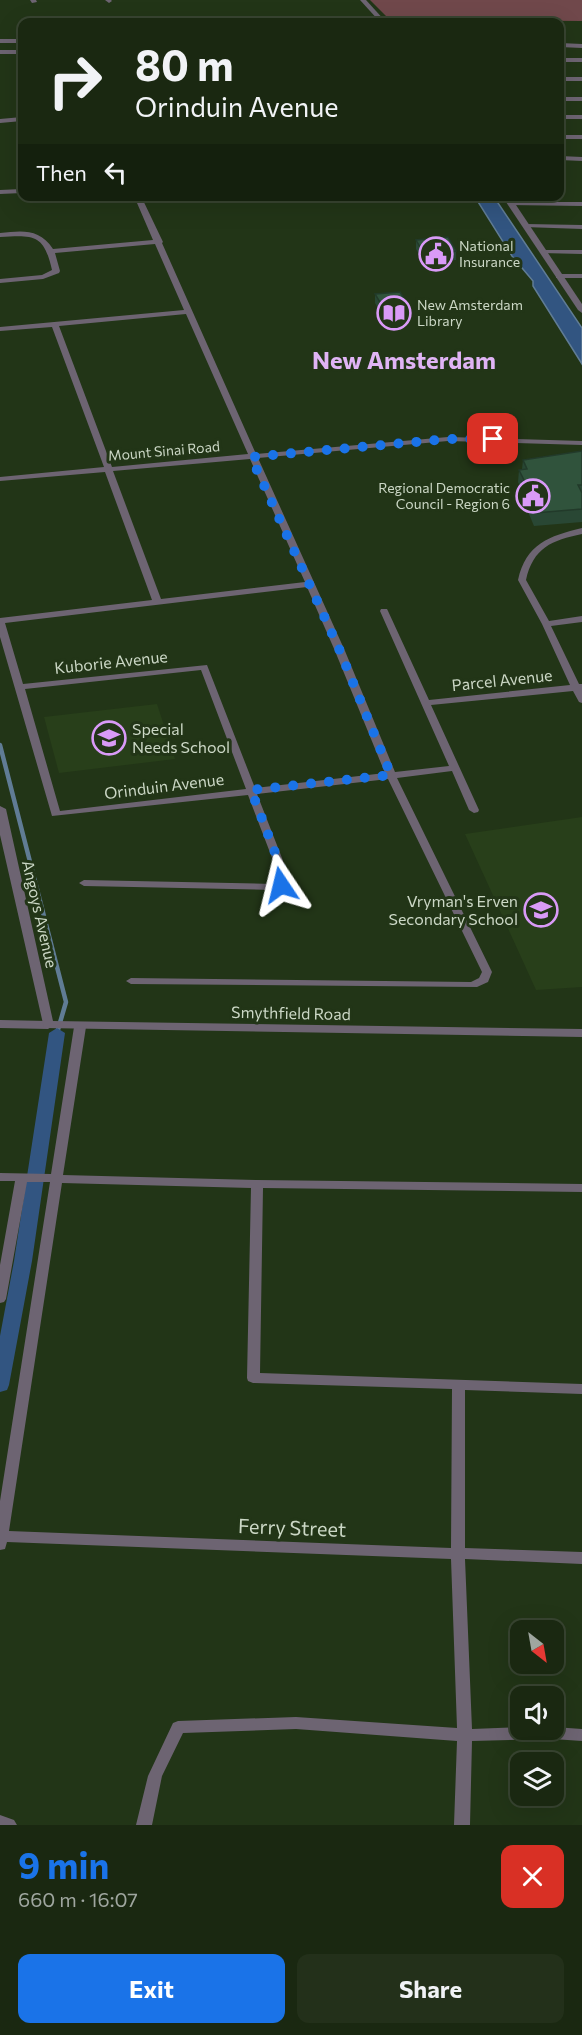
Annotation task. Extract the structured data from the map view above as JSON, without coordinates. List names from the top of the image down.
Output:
{
  "streets": {
    "street": [
      "Mount Sinai Road",
      "Kuborie Avenue",
      "Parcel Avenue",
      "Orinduin Avenue",
      "Angoys Avenue",
      "Smythfield Road",
      "Ferry Street"
    ]
  },
  "crossings": [
    ["Kuborie Avenue", "Orinduin Avenue"],
    ["Angoys Avenue", "Smythfield Road"]
  ],
  "districts": ["New Amsterdam"],
  "places": {
    "public building": ["National Insurance", "Regional Democratic Council - Region 6"],
    "library": ["New Amsterdam Library"],
    "school or university": ["Special Needs School", "Vryman's Erven Secondary School"]
  },
  "north": "bottom right",
  "page": {
    "turn": ["80 m", "Orinduin Avenue"],
    "then": "Then",
    "heading": ["9 min", "660 m · 16:07"],
    "buttons": ["Exit", "Share"]
  }
}
